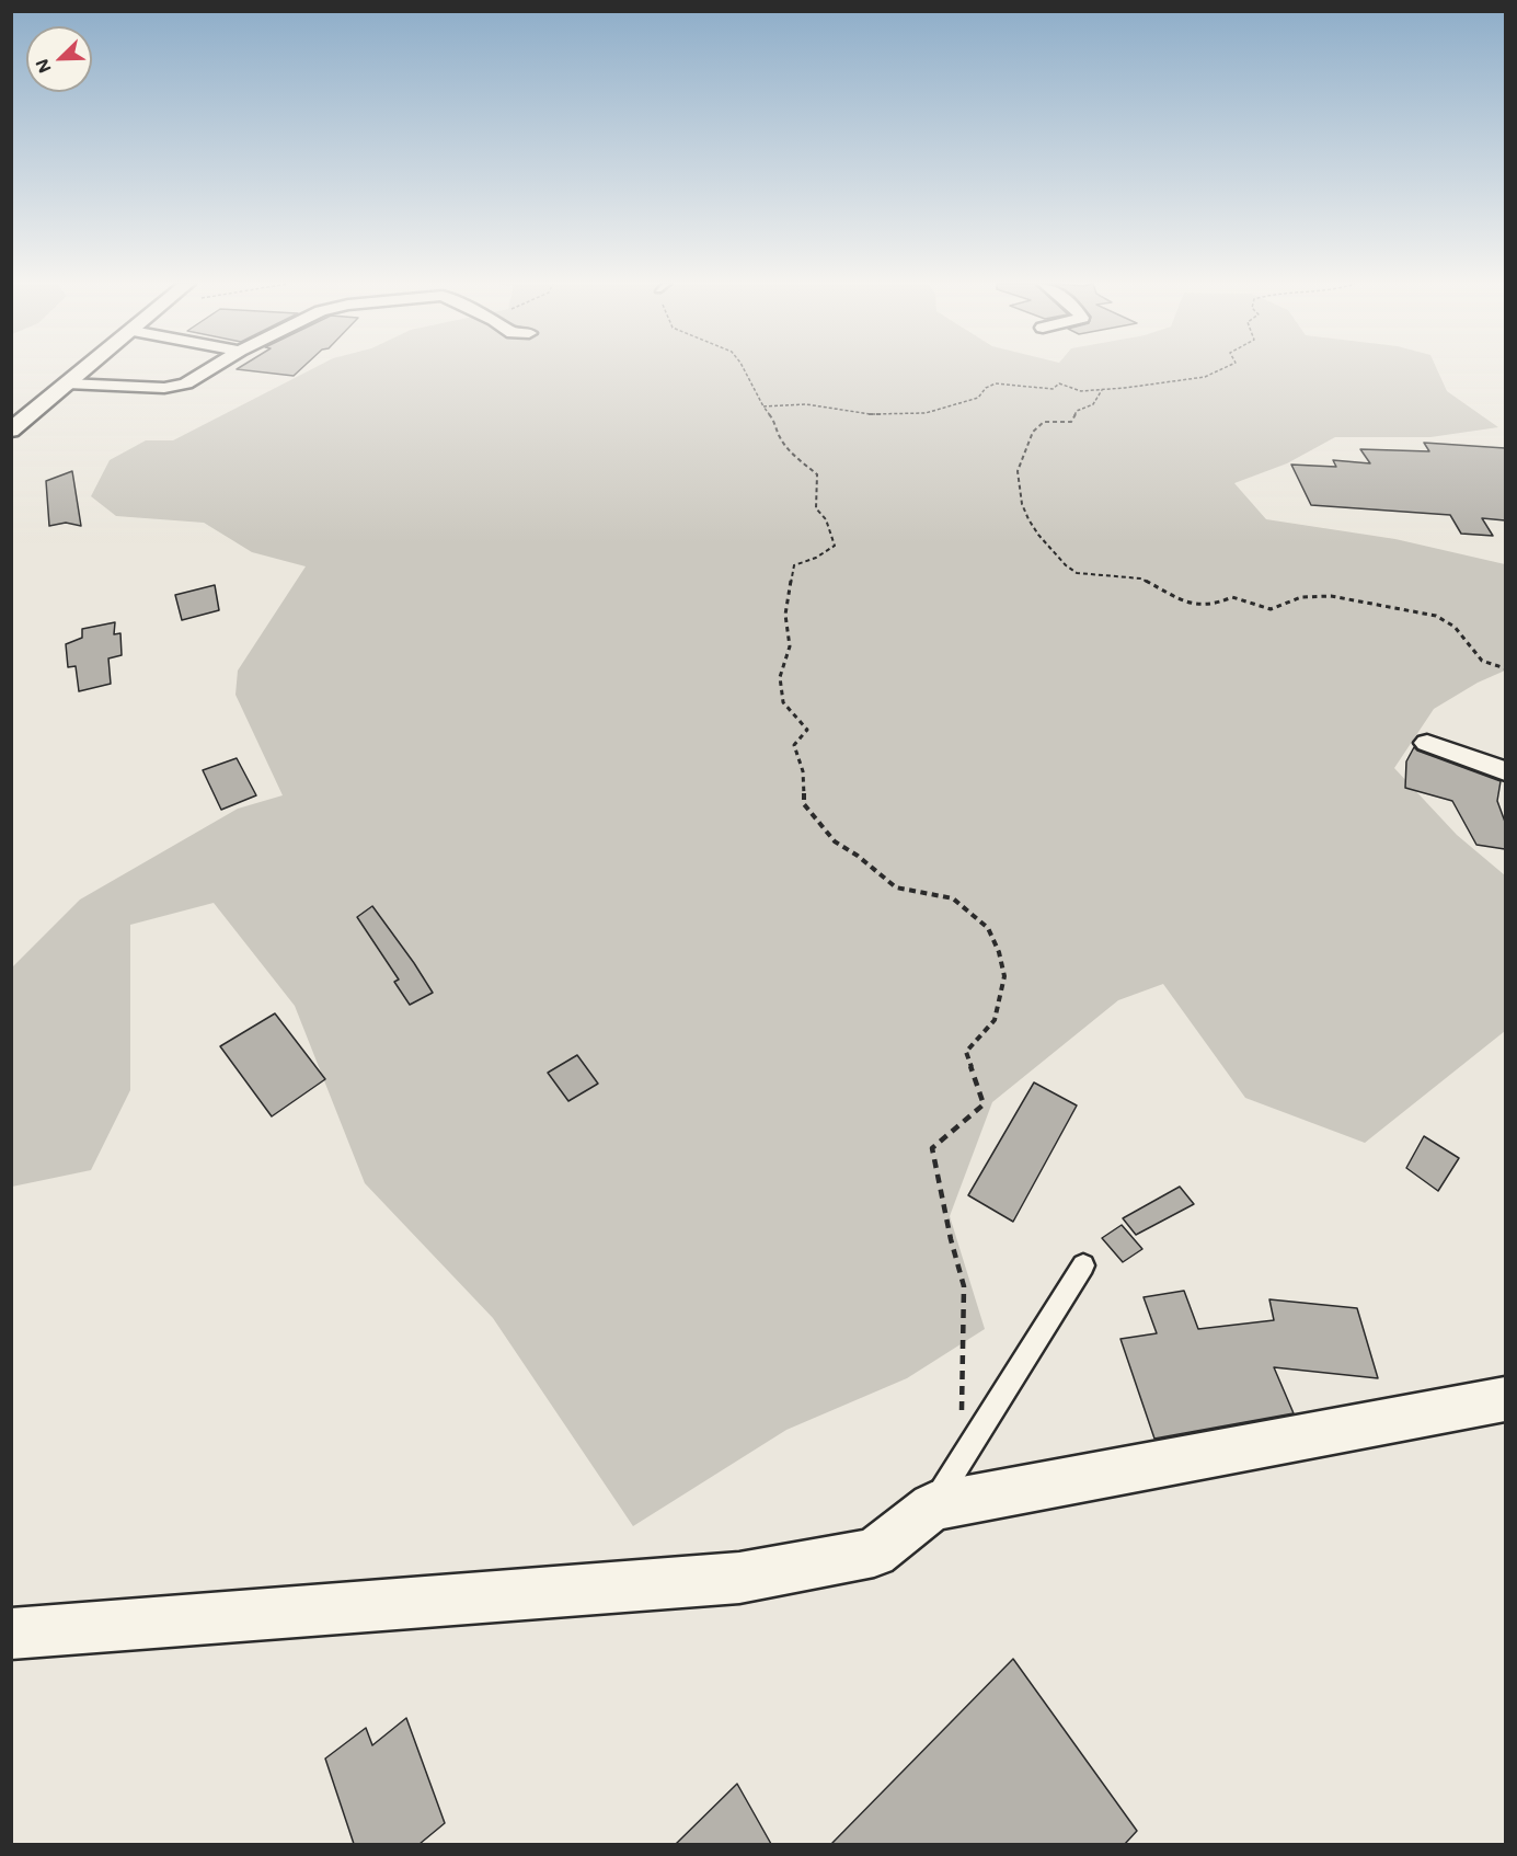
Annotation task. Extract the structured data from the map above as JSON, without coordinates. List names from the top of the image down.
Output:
{
  "north": "bottom left"
}
